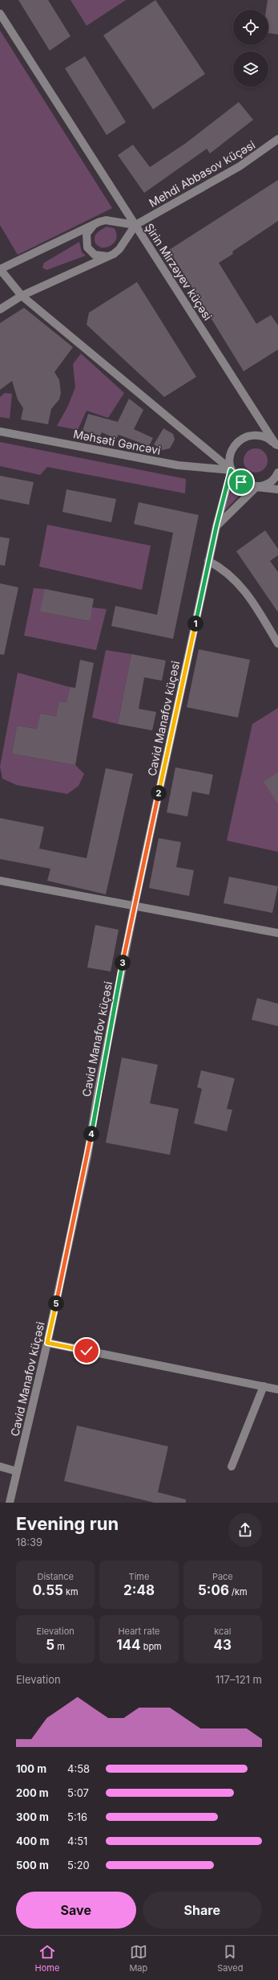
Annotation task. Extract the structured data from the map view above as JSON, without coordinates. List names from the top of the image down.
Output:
{
  "streets": {
    "street": [
      "Mehdi Abbasov küçəsi",
      "Şirin Mirzəyev küçəsi",
      "Məhsəti Gəncəvi",
      "Cavid Manafov küçəsi"
    ]
  },
  "crossings": [
    ["Mehdi Abbasov küçəsi", "Şirin Mirzəyev küçəsi"],
    ["Şirin Mirzəyev küçəsi", "Cavid Manafov küçəsi"],
    ["Məhsəti Gəncəvi", "Cavid Manafov küçəsi"]
  ],
  "page": {
    "pins": [
      "1",
      "2",
      "3",
      "4",
      "5"
    ],
    "heading": ["Evening run", "18:39"],
    "stats": [
      ["Distance", "0.55 km"],
      ["Time", "2:48"],
      ["Pace", "5:06 /km"],
      ["Elevation", "5 m"],
      ["Heart rate", "144 bpm"],
      ["kcal", "43"]
    ],
    "chart": ["Elevation", "117–121 m"],
    "list": [
      {
        "name": "100 m",
        "note": "4:58"
      },
      {
        "name": "200 m",
        "note": "5:07"
      },
      {
        "name": "300 m",
        "note": "5:16"
      },
      {
        "name": "400 m",
        "note": "4:51"
      },
      {
        "name": "500 m",
        "note": "5:20"
      }
    ],
    "buttons": ["Save", "Share"],
    "tabs": ["Home", "Map", "Saved"]
  }
}
